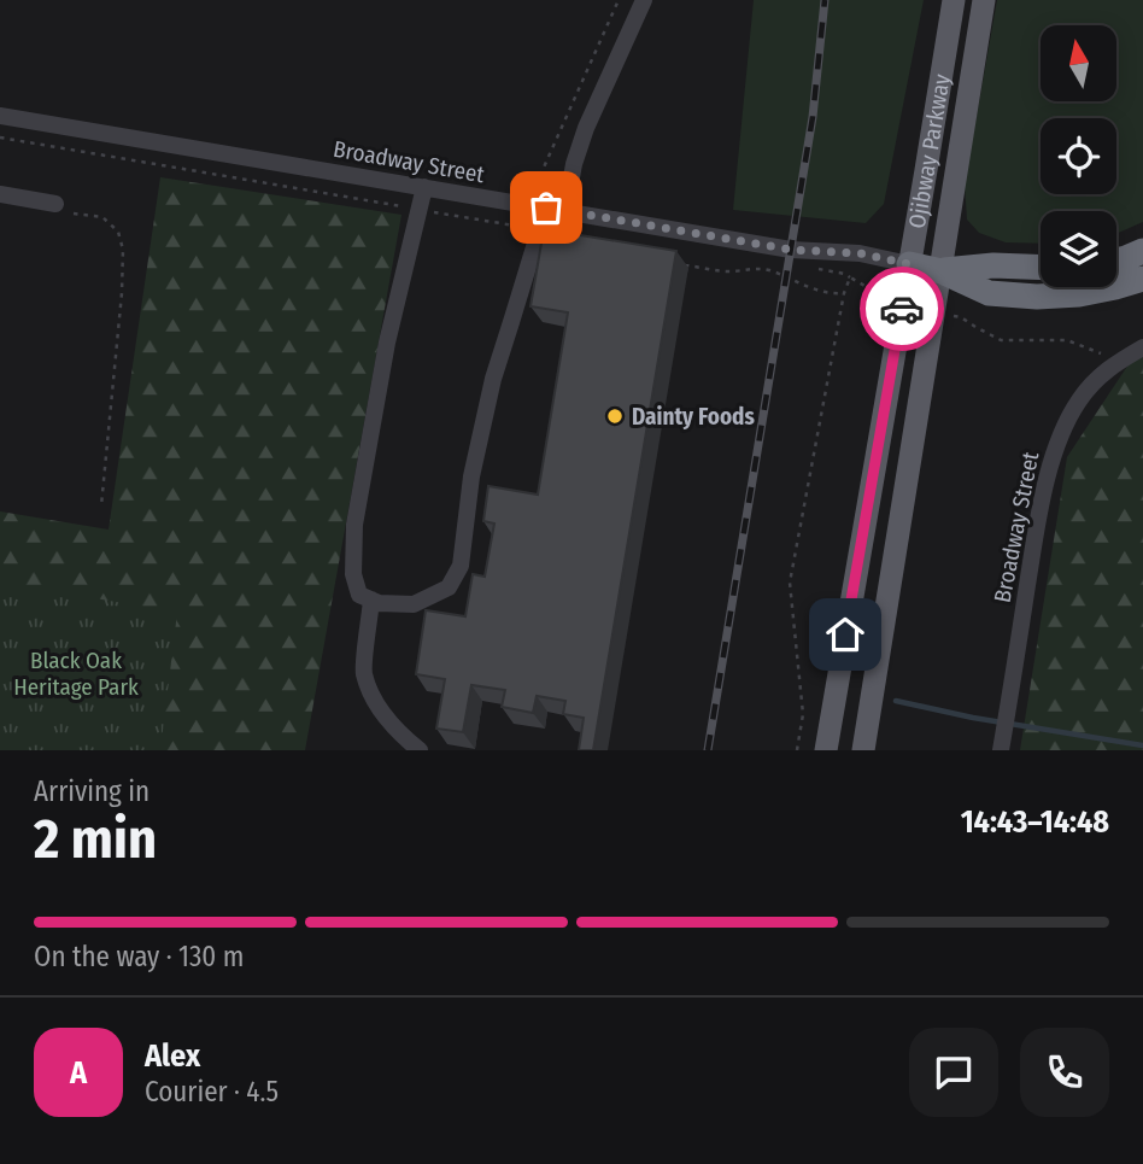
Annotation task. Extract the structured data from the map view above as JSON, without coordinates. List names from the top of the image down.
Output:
{
  "streets": {
    "main road": ["Ojibway Parkway"],
    "street": ["Broadway Street"]
  },
  "crossings": [
    ["Ojibway Parkway", "Broadway Street"]
  ],
  "parks": ["Black Oak Heritage Park"],
  "places": ["Dainty Foods"],
  "north": "top",
  "page": {
    "heading": ["2 min", "Arriving in", "14:43–14:48"],
    "panel": ["Alex", "Courier · 4.5"],
    "bar": "On the way · 130 m",
    "round": "A"
  }
}
